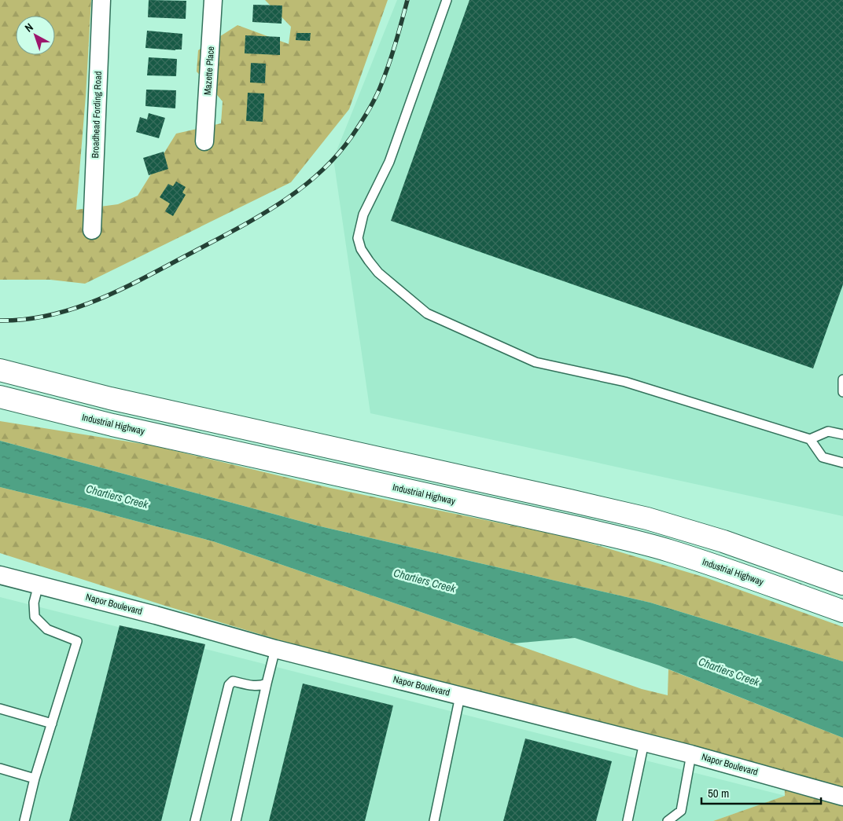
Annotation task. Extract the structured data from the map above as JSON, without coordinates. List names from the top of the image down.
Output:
{
  "streets": {
    "street": [
      "Mazette Place",
      "Broadhead Fording Road",
      "Industrial Highway",
      "Napor Boulevard"
    ]
  },
  "water": ["Chartiers Creek"],
  "scale_bar": "50 m",
  "north": "top left"
}
